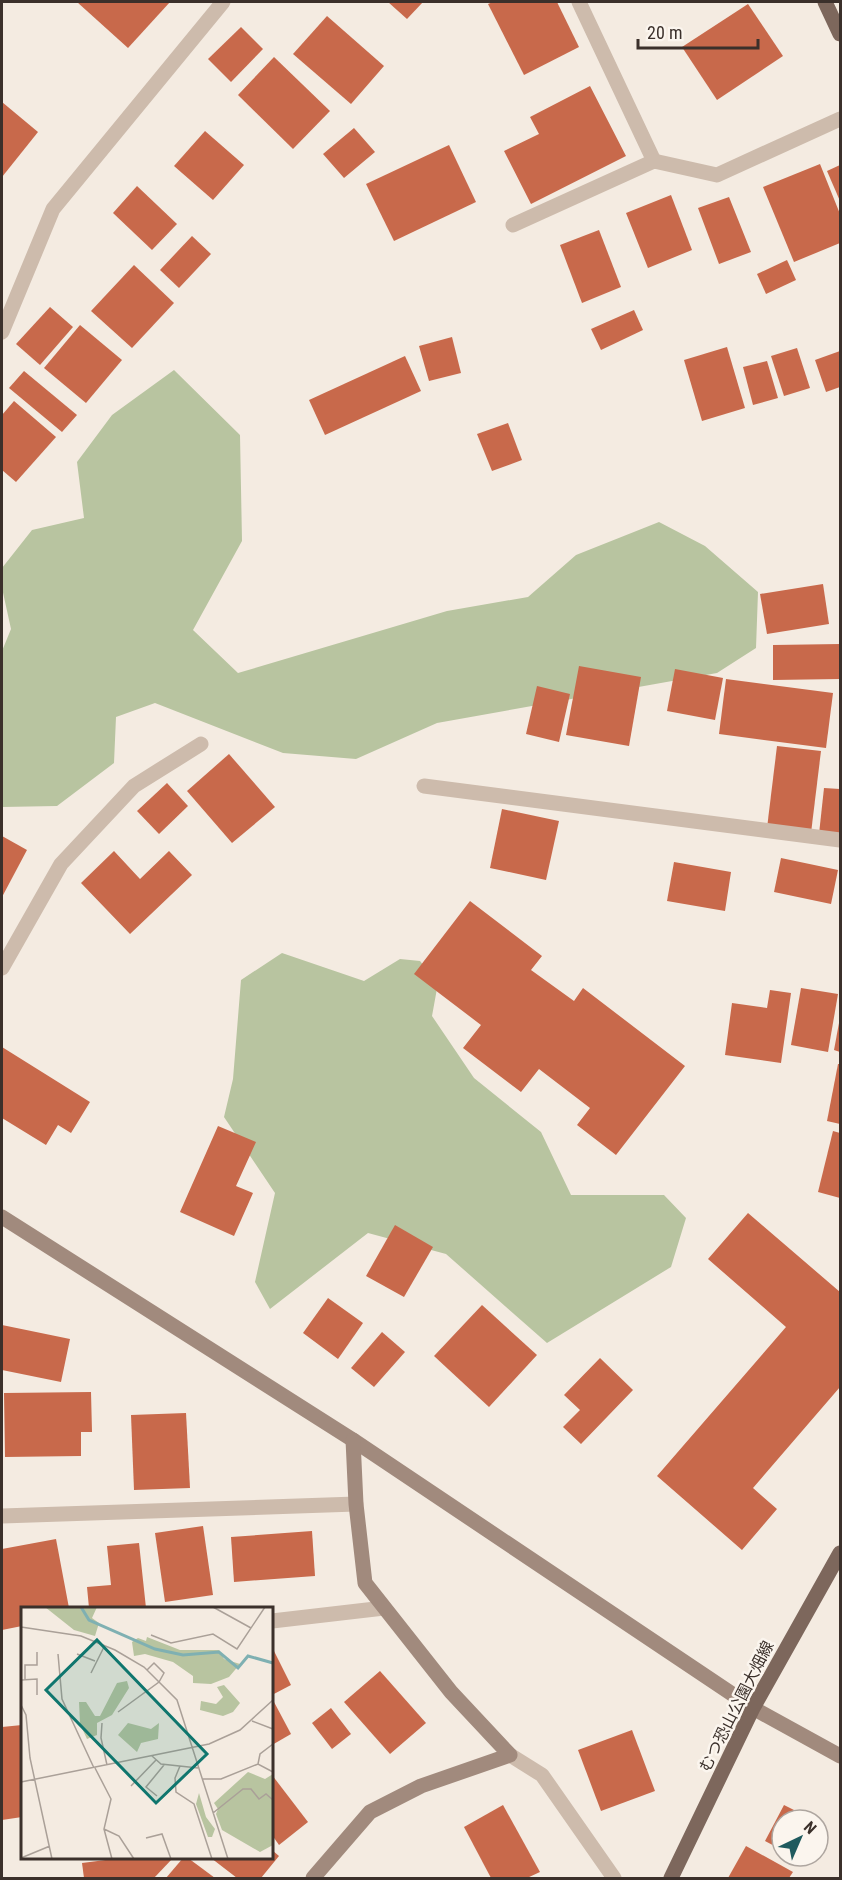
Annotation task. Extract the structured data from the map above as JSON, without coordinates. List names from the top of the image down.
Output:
{
  "streets": {
    "main road": ["むつ恐山公園大畑線"]
  },
  "scale_bar": "20 m",
  "north": "top right"
}
